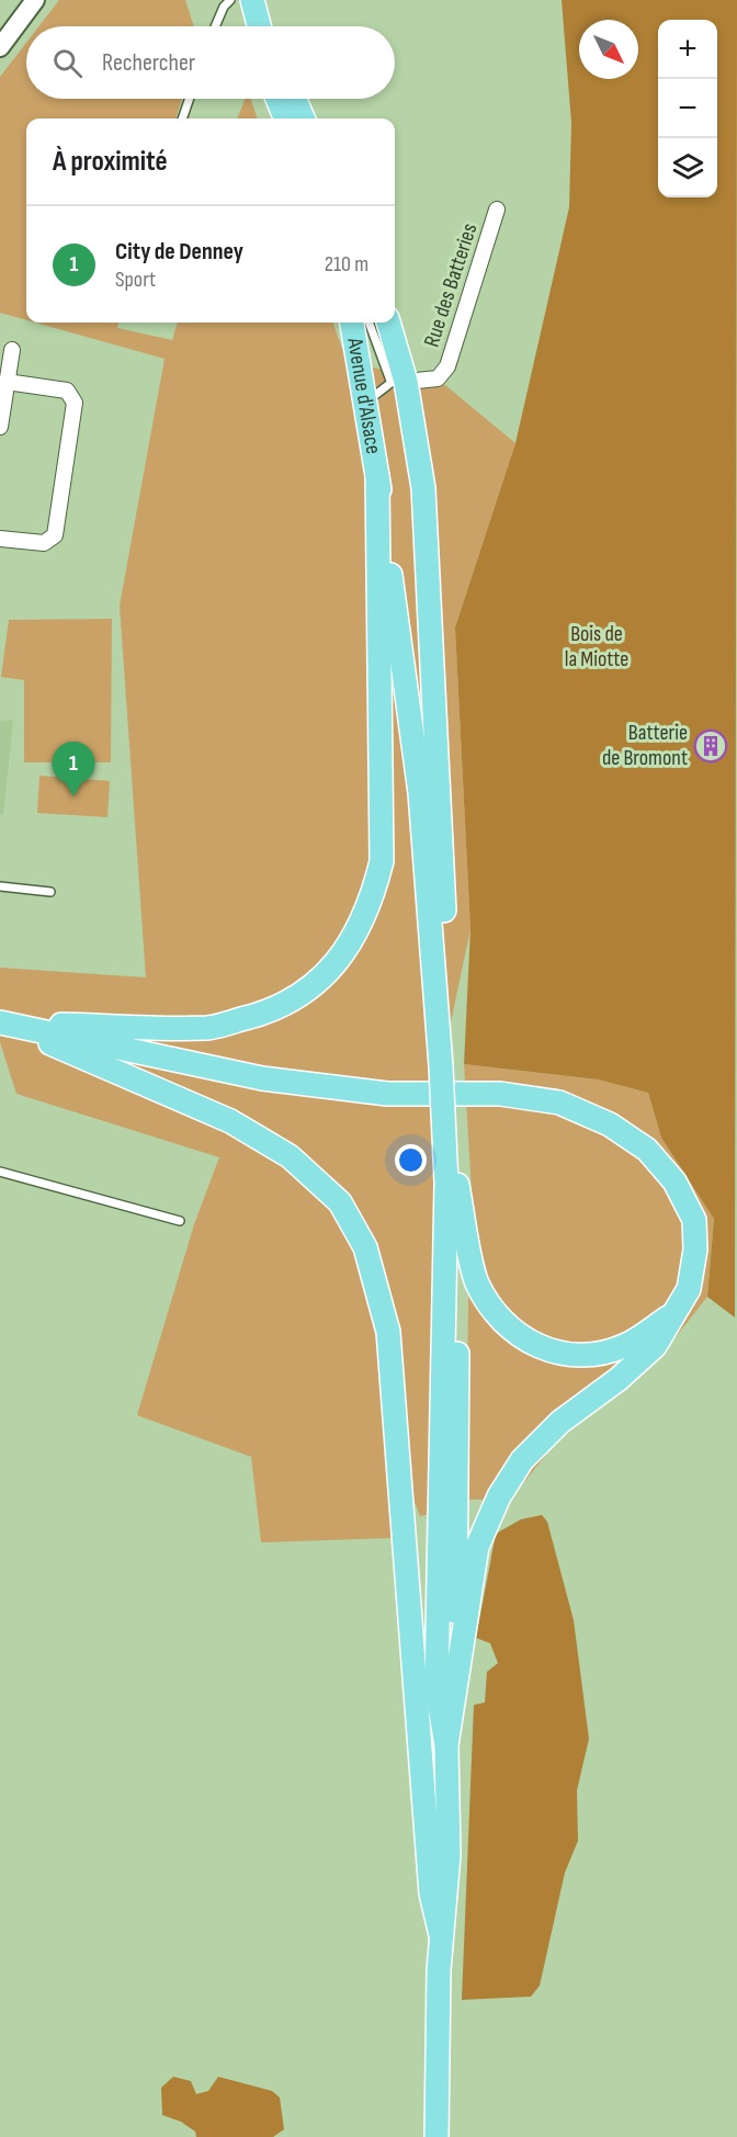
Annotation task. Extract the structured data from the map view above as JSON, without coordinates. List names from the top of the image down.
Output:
{
  "streets": {
    "main road": ["Avenue d'Alsace"],
    "street": ["Rue des Batteries"]
  },
  "crossings": [
    ["Rue des Batteries", "Avenue d'Alsace"]
  ],
  "parks": ["Bois de la Miotte"],
  "places": {
    "building": ["Batterie de Bromont"]
  },
  "north": "bottom right",
  "page": {
    "map_buttons": ["+", "−"],
    "search": "Rechercher",
    "heading": "À proximité",
    "list": [
      {
        "mark": "1",
        "name": "City de Denney",
        "note": "Sport",
        "value": "210 m"
      }
    ],
    "pins": "1"
  }
}
